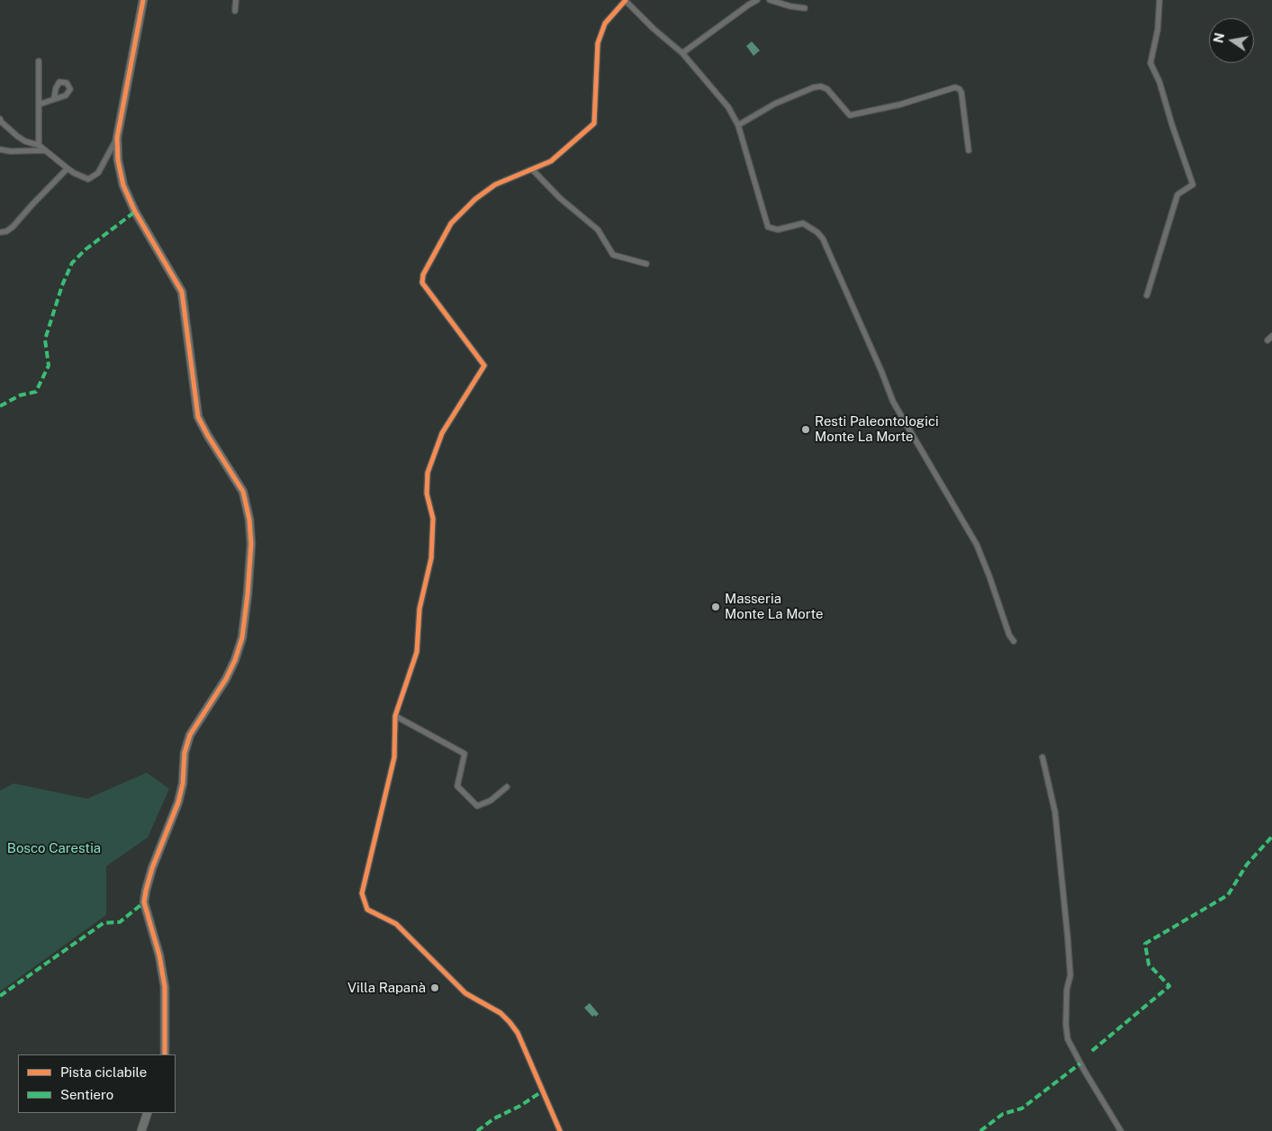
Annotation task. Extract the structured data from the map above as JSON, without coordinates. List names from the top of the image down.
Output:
{
  "parks": ["Bosco Carestia"],
  "places": ["Resti Paleontologici Monte La Morte", "Masseria Monte La Morte", "Villa Rapanà"],
  "legend": ["Pista ciclabile", "Sentiero"],
  "north": "left"
}
